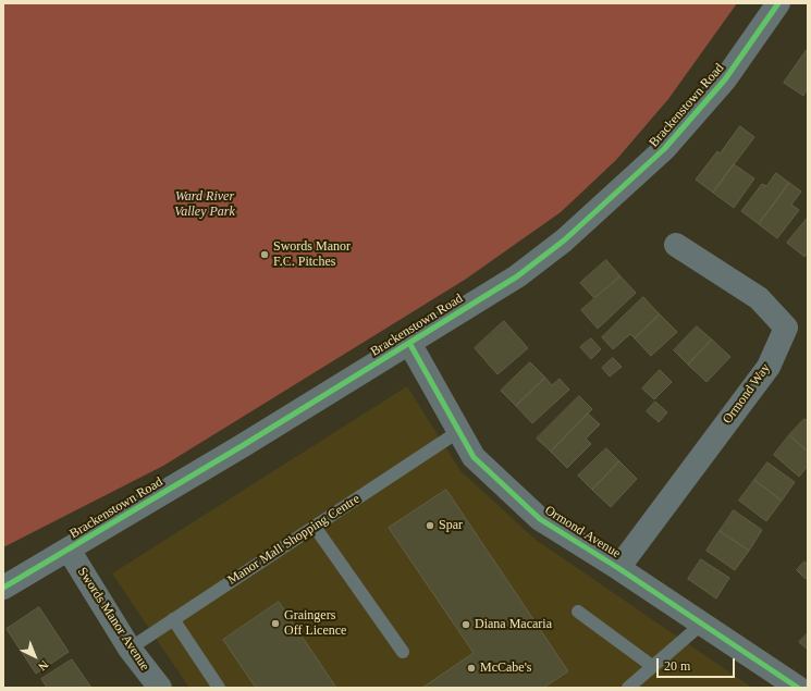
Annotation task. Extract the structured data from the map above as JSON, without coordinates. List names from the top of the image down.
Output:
{
  "streets": {
    "street": [
      "Brackenstown Road",
      "Ormond Way",
      "Ormond Avenue",
      "Swords Manor Avenue"
    ],
    "lane": ["Manor Mall Shopping Centre"]
  },
  "crossings": [
    ["Brackenstown Road", "Ormond Avenue"],
    ["Brackenstown Road", "Swords Manor Avenue"],
    ["Ormond Way", "Ormond Avenue"],
    ["Ormond Avenue", "Manor Mall Shopping Centre"],
    ["Manor Mall Shopping Centre", "Swords Manor Avenue"]
  ],
  "parks": ["Ward River Valley Park"],
  "places": [
    "Swords Manor F.C. Pitches",
    "Spar",
    "Graingers Off Licence",
    "Diana Macaria",
    "McCabe's"
  ],
  "scale_bar": "20 m",
  "north": "bottom right"
}
